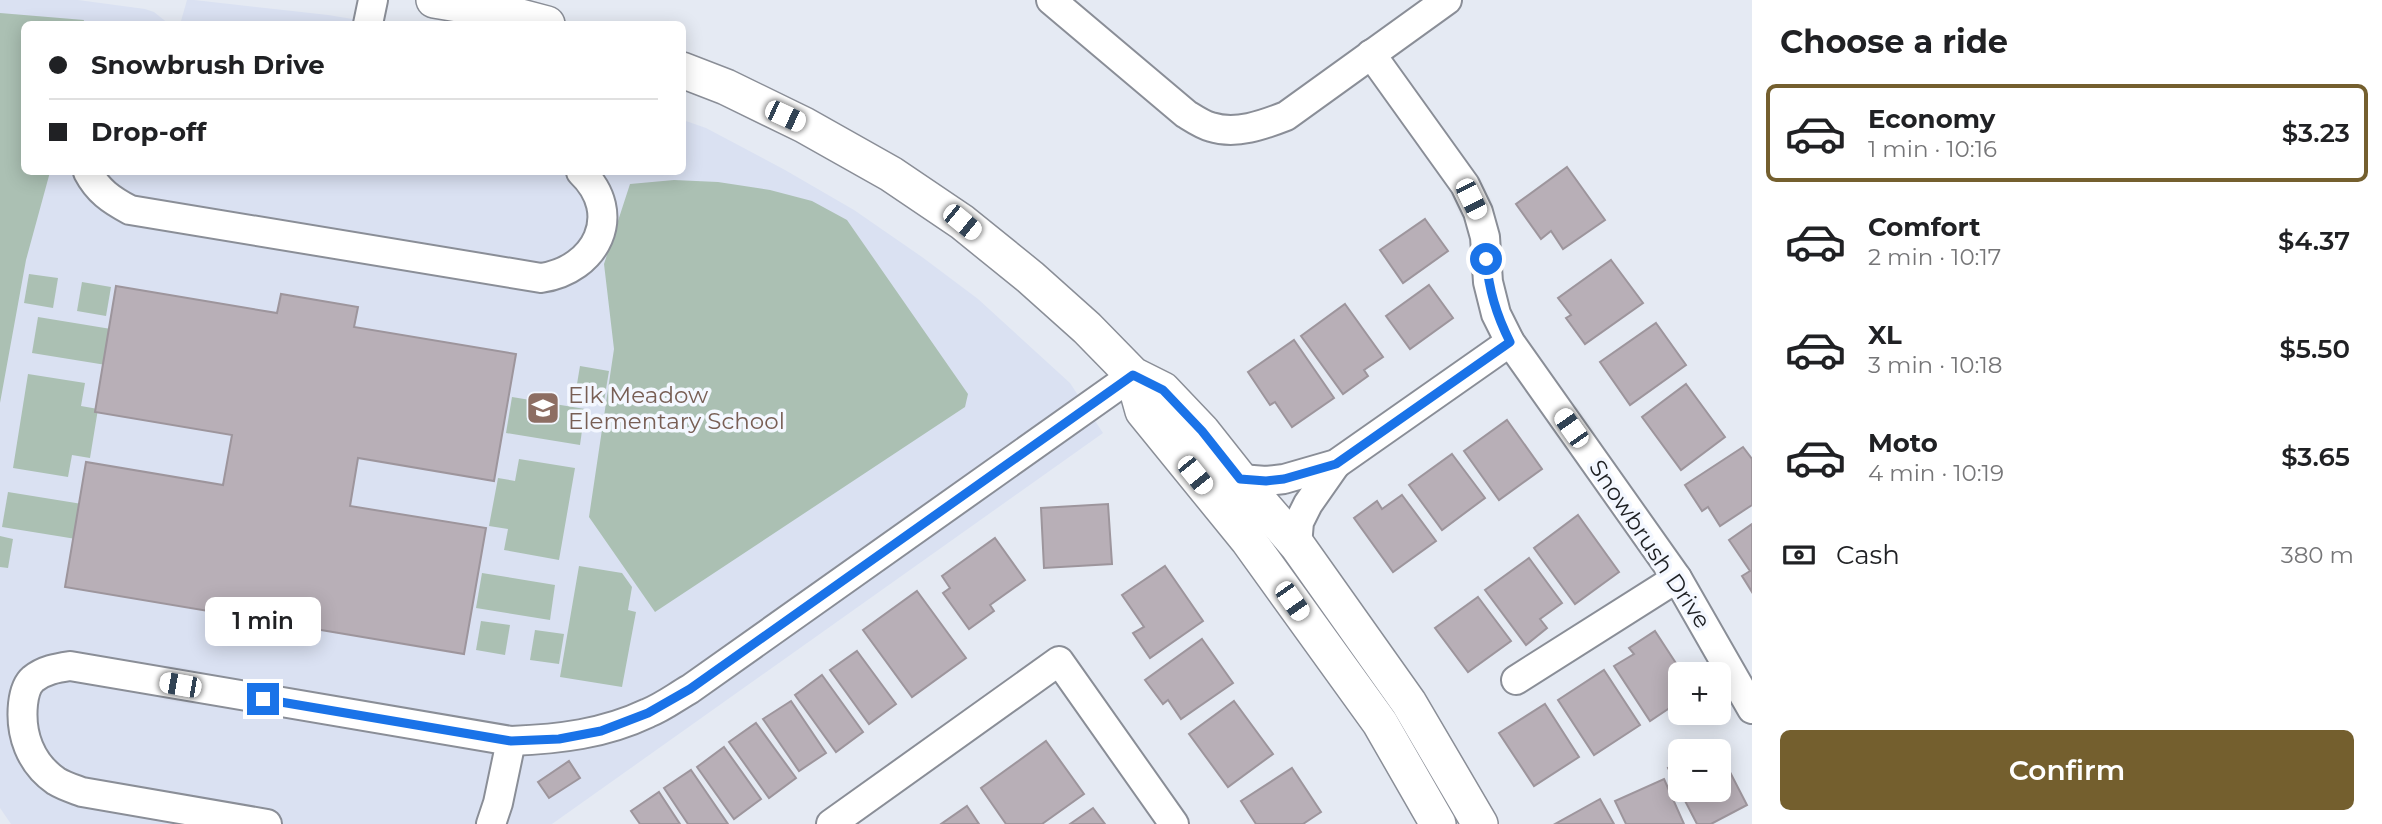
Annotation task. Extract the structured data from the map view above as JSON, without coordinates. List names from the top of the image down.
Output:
{
  "streets": {
    "street": ["Snowbrush Drive"]
  },
  "places": {
    "school or university": ["Elk Meadow Elementary School"]
  },
  "page": {
    "heading": "Choose a ride",
    "banner": ["Snowbrush Drive", "Drop-off"],
    "list": [
      {
        "name": "Economy",
        "note": "1 min · 10:16",
        "value": "$3.23"
      },
      {
        "name": "Comfort",
        "note": "2 min · 10:17",
        "value": "$4.37"
      },
      {
        "name": "XL",
        "note": "3 min · 10:18",
        "value": "$5.50"
      },
      {
        "name": "Moto",
        "note": "4 min · 10:19",
        "value": "$3.65"
      }
    ],
    "pay": ["Cash", "380 m"],
    "bubble": "1 min",
    "map_buttons": ["+", "−"],
    "buttons": "Confirm"
  }
}
